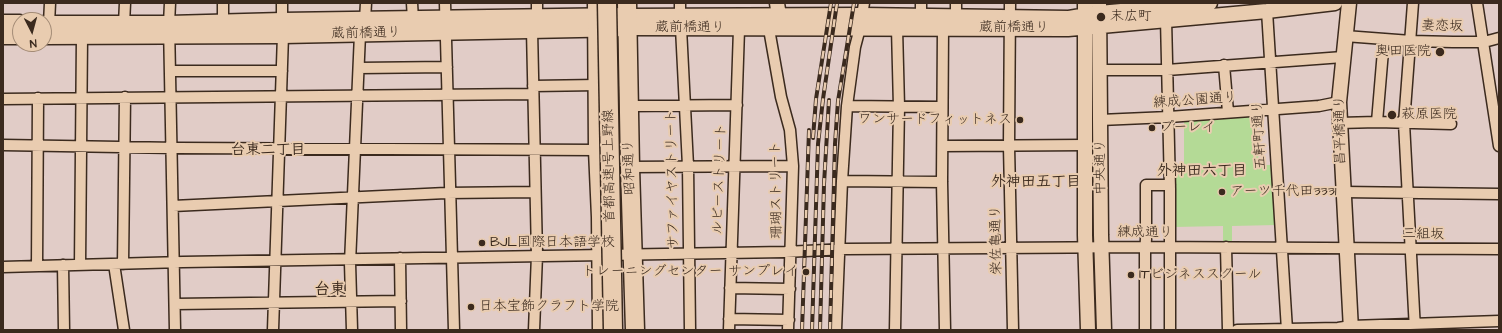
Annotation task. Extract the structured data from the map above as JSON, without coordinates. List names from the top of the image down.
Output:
{
  "streets": {
    "highway": ["首都高速1号上野線", "昭和通り"],
    "main road": ["蔵前橋通り"],
    "street": [
      "妻恋坂",
      "練成公園通り",
      "昌平橋通り",
      "五軒町通り",
      "中央通り",
      "サファイヤストリート",
      "ルビーストリート",
      "珊瑚ストリート",
      "練成通り",
      "三組坂",
      "栄佐亀通り"
    ]
  },
  "crossings": [
    ["妻恋坂", "昌平橋通り"],
    ["蔵前橋通り", "五軒町通り"],
    ["蔵前橋通り", "首都高速1号上野線"],
    ["蔵前橋通り", "昭和通り"],
    ["蔵前橋通り", "中央通り"],
    ["蔵前橋通り", "サファイヤストリート"],
    ["蔵前橋通り", "ルビーストリート"],
    ["蔵前橋通り", "珊瑚ストリート"],
    ["蔵前橋通り", "栄佐亀通り"],
    ["練成公園通り", "昌平橋通り"],
    ["練成公園通り", "五軒町通り"],
    ["練成公園通り", "中央通り"],
    ["昌平橋通り", "練成通り"],
    ["昌平橋通り", "三組坂"],
    ["五軒町通り", "練成通り"],
    ["首都高速1号上野線", "昭和通り"],
    ["昭和通り", "練成通り"],
    ["中央通り", "練成通り"],
    ["サファイヤストリート", "練成通り"],
    ["ルビーストリート", "練成通り"],
    ["珊瑚ストリート", "練成通り"],
    ["練成通り", "三組坂"],
    ["練成通り", "栄佐亀通り"]
  ],
  "districts": [
    "台東二丁目",
    "外神田六丁目",
    "外神田五丁目",
    "台東"
  ],
  "places": [
    "末広町",
    "奥田医院",
    "萩原医院",
    "ワンサードフィットネス",
    "プーレイ",
    "アーツ千代田3331",
    "BJL国際日本語学校",
    "トレーニングセンター サンプレイ",
    "ITビジネススクール",
    "日本宝飾クラフト学院"
  ],
  "north": "bottom"
}
